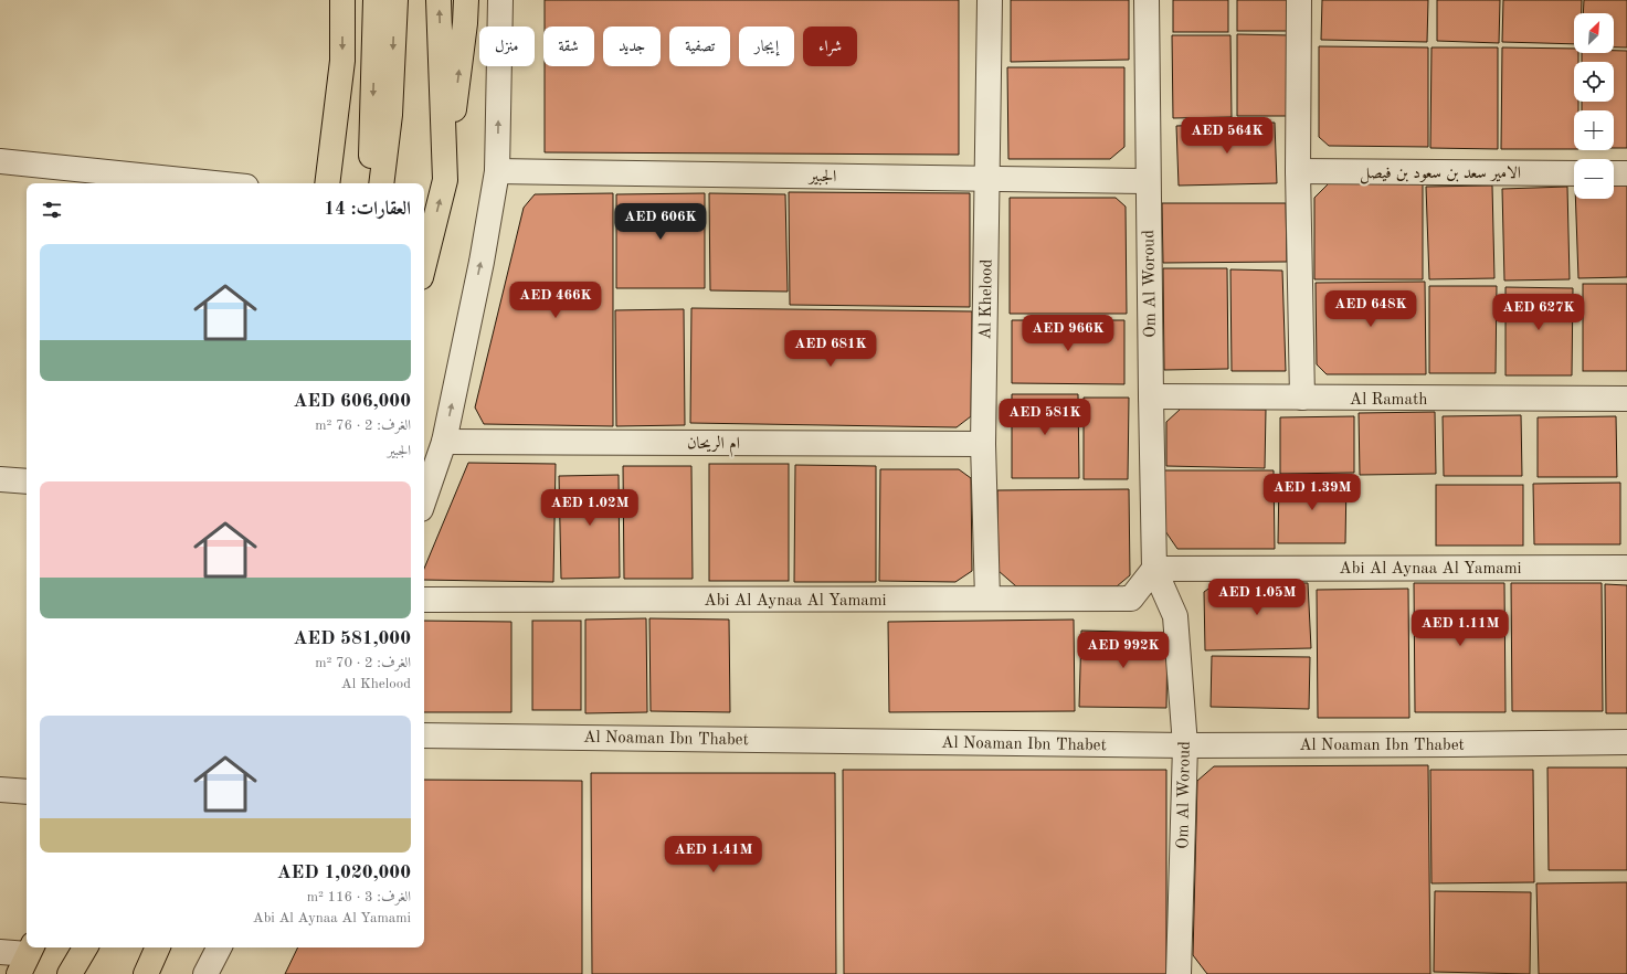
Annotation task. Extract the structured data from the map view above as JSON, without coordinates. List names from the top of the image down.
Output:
{
  "streets": {
    "street": [
      "الامير سعد بن سعود بن فيصل",
      "الجبير",
      "Om Al Woroud",
      "Al Khelood",
      "Al Ramath",
      "ام الريحان",
      "Abi Al Aynaa Al Yamami",
      "Al Noaman Ibn Thabet"
    ]
  },
  "crossings": [
    ["الجبير", "Om Al Woroud"],
    ["الجبير", "Al Khelood"],
    ["Om Al Woroud", "Al Ramath"],
    ["Om Al Woroud", "Abi Al Aynaa Al Yamami"],
    ["Om Al Woroud", "Al Noaman Ibn Thabet"],
    ["Al Khelood", "ام الريحان"],
    ["Al Khelood", "Abi Al Aynaa Al Yamami"]
  ],
  "north": "top right",
  "page": {
    "map_buttons": ["+", "−"],
    "chip": [
      "شراء",
      "إيجار",
      "تصفية",
      "جديد",
      "شقة",
      "منزل"
    ],
    "price": [
      "AED 564K",
      "AED 606K",
      "AED 466K",
      "AED 648K",
      "AED 627K",
      "AED 966K",
      "AED 681K",
      "AED 581K",
      "AED 1.39M",
      "AED 1.02M",
      "AED 1.05M",
      "AED 1.11M",
      "AED 992K",
      "AED 1.41M"
    ],
    "heading": "العقارات: 14",
    "list": [
      {
        "name": "AED 606,000",
        "note": "الغرف: 2 · 76 m² · الجبير"
      },
      {
        "name": "AED 581,000",
        "note": "الغرف: 2 · 70 m² · Al Khelood"
      },
      {
        "name": "AED 1,020,000",
        "note": "الغرف: 3 · 116 m² · Abi Al Aynaa Al Yamami"
      }
    ]
  }
}
